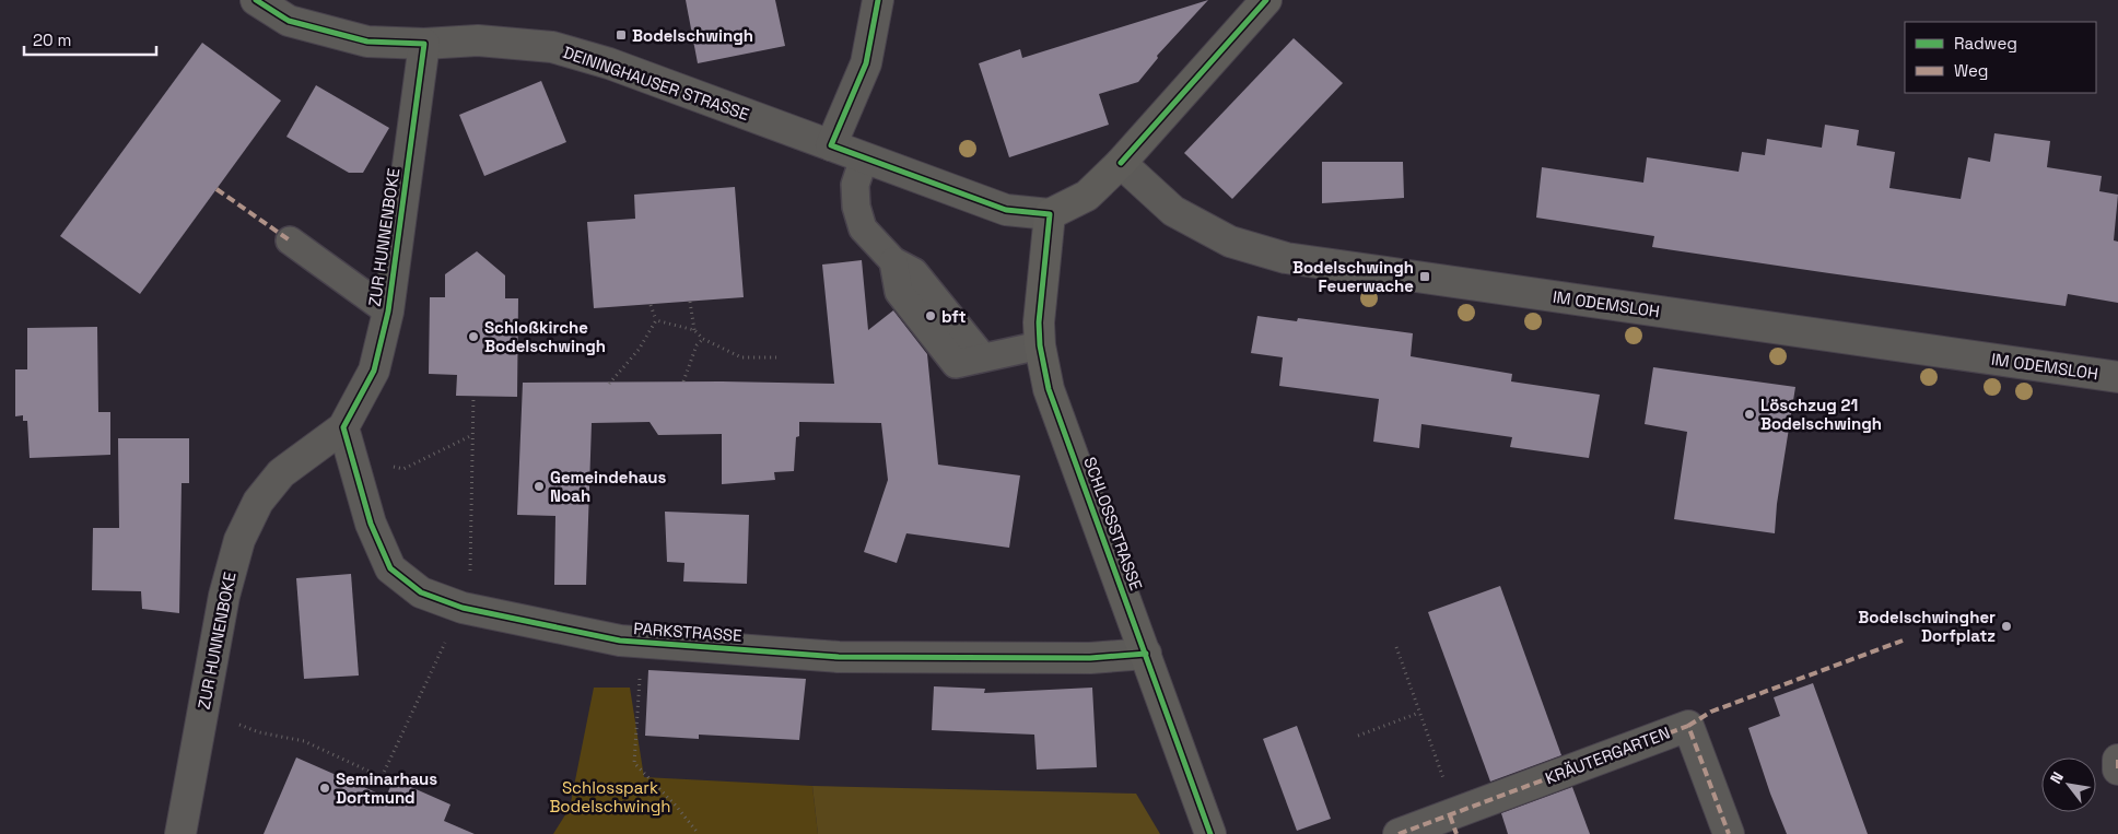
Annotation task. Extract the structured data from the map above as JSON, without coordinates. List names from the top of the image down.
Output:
{
  "streets": {
    "street": [
      "DEININGHAUSER STRASSE",
      "ZUR HUNNENBOKE",
      "IM ODEMSLOH",
      "SCHLOSSSTRASSE",
      "PARKSTRASSE",
      "KRÄUTERGARTEN"
    ]
  },
  "crossings": [
    ["DEININGHAUSER STRASSE", "ZUR HUNNENBOKE"],
    ["DEININGHAUSER STRASSE", "SCHLOSSSTRASSE"],
    ["ZUR HUNNENBOKE", "PARKSTRASSE"],
    ["SCHLOSSSTRASSE", "PARKSTRASSE"]
  ],
  "parks": ["Schlosspark Bodelschwingh"],
  "places": {
    "transit": ["Bodelschwingh", "Bodelschwingh Feuerwache"],
    "other": [
      "bft",
      "Schloßkirche Bodelschwingh",
      "Löschzug 21 Bodelschwingh",
      "Gemeindehaus Noah",
      "Bodelschwingher Dorfplatz",
      "Seminarhaus Dortmund"
    ]
  },
  "legend": ["Radweg", "Weg"],
  "scale_bar": "20 m",
  "north": "top left"
}
